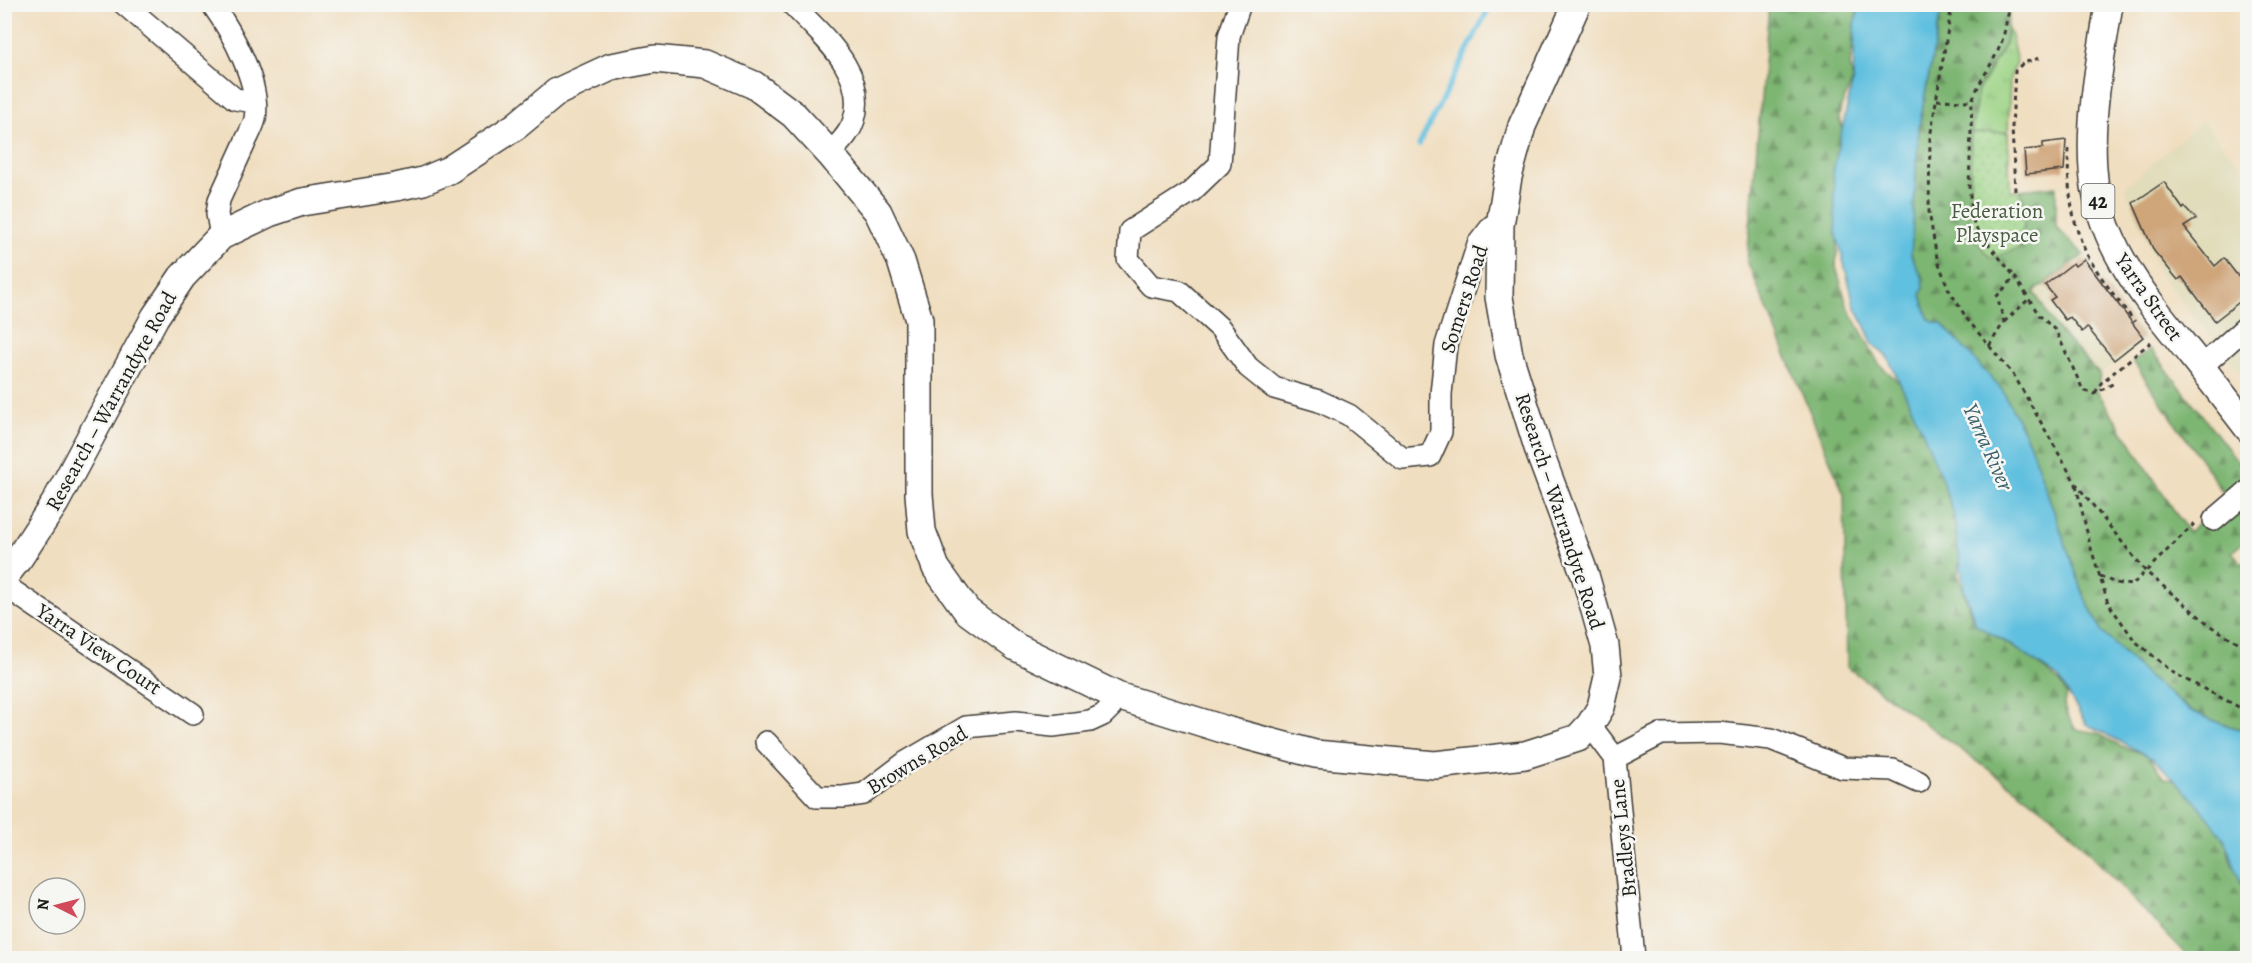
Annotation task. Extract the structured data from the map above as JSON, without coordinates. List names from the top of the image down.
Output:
{
  "streets": {
    "main road": ["42", "Yarra Street", "Research – Warrandyte Road"],
    "street": [
      "Somers Road",
      "Yarra View Court",
      "Browns Road",
      "Bradleys Lane"
    ]
  },
  "crossings": [
    ["Somers Road", "Research – Warrandyte Road"],
    ["Research – Warrandyte Road", "Browns Road"],
    ["Research – Warrandyte Road", "Bradleys Lane"]
  ],
  "water": ["Yarra River"],
  "parks": ["Federation Playspace"],
  "north": "left"
}
